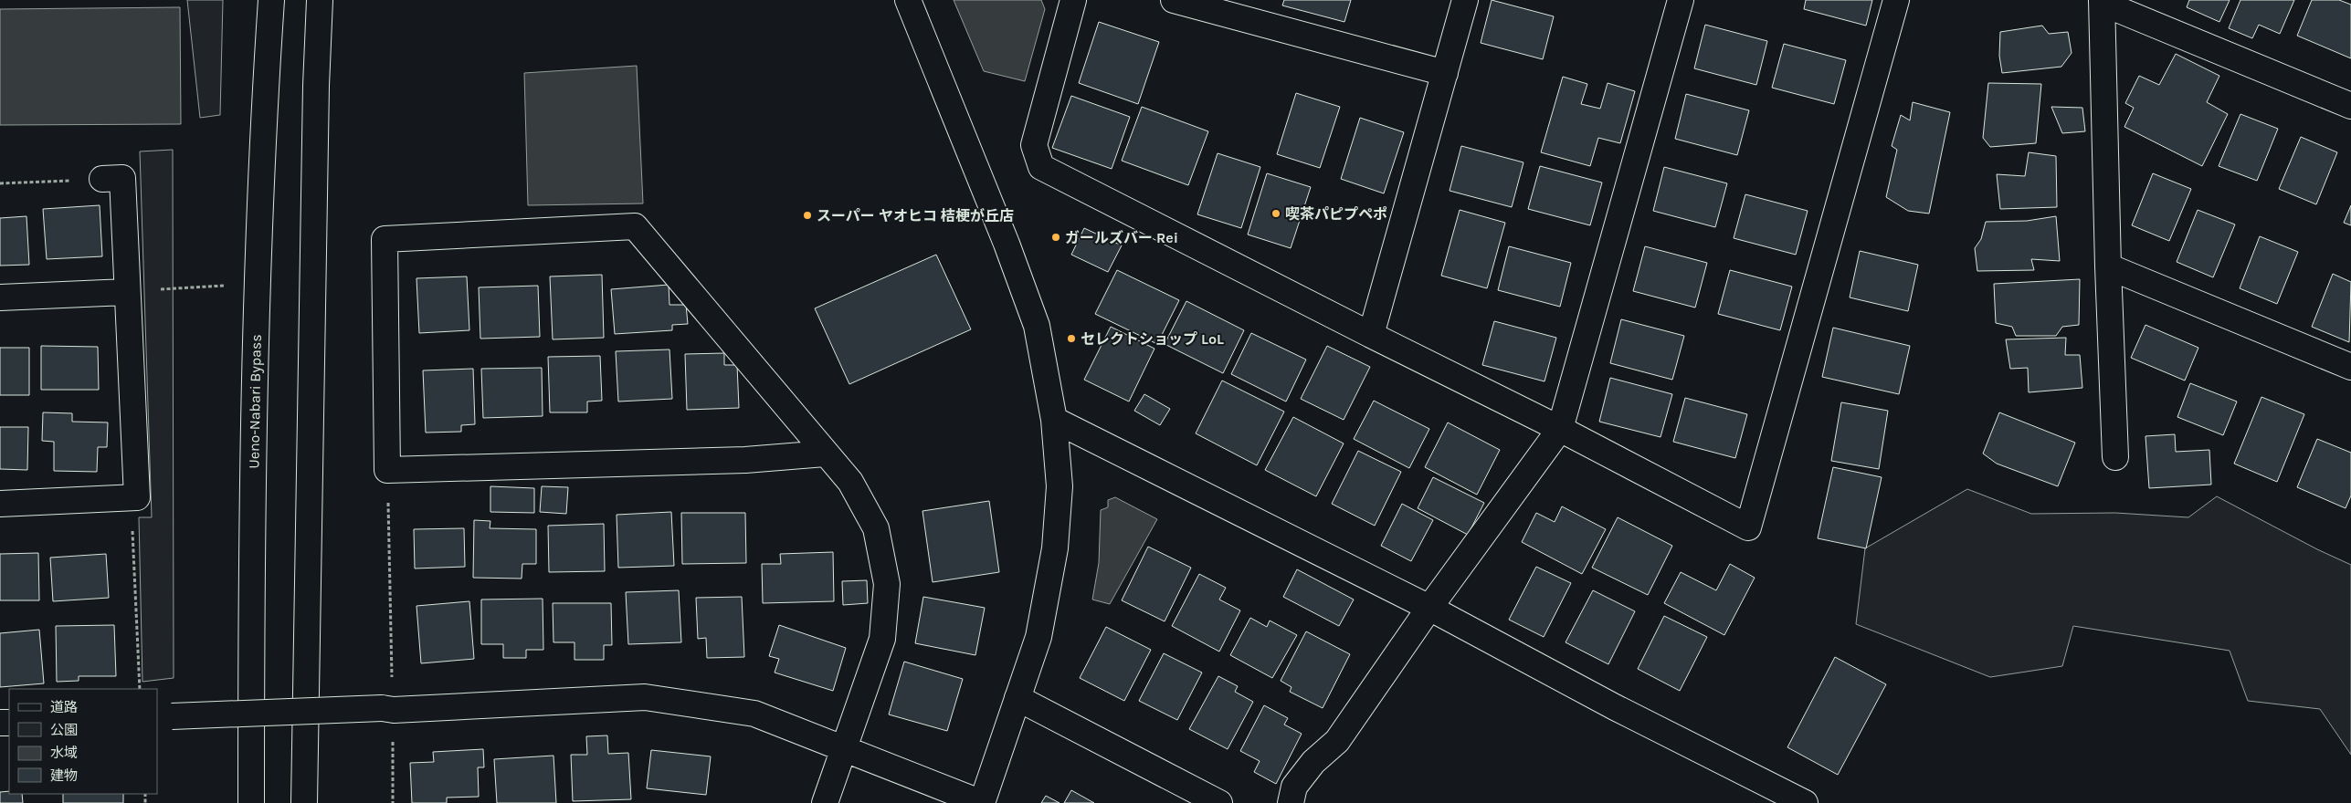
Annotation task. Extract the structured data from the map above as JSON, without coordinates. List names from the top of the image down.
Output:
{
  "streets": {
    "main road": ["Ueno-Nabari Bypass"]
  },
  "places": [
    "喫茶パピプペポ",
    "スーパー ヤオヒコ 桔梗が丘店",
    "ガールズバー Rei",
    "セレクトショップ LoL"
  ],
  "legend": [
    "道路",
    "公園",
    "水域",
    "建物"
  ]
}
